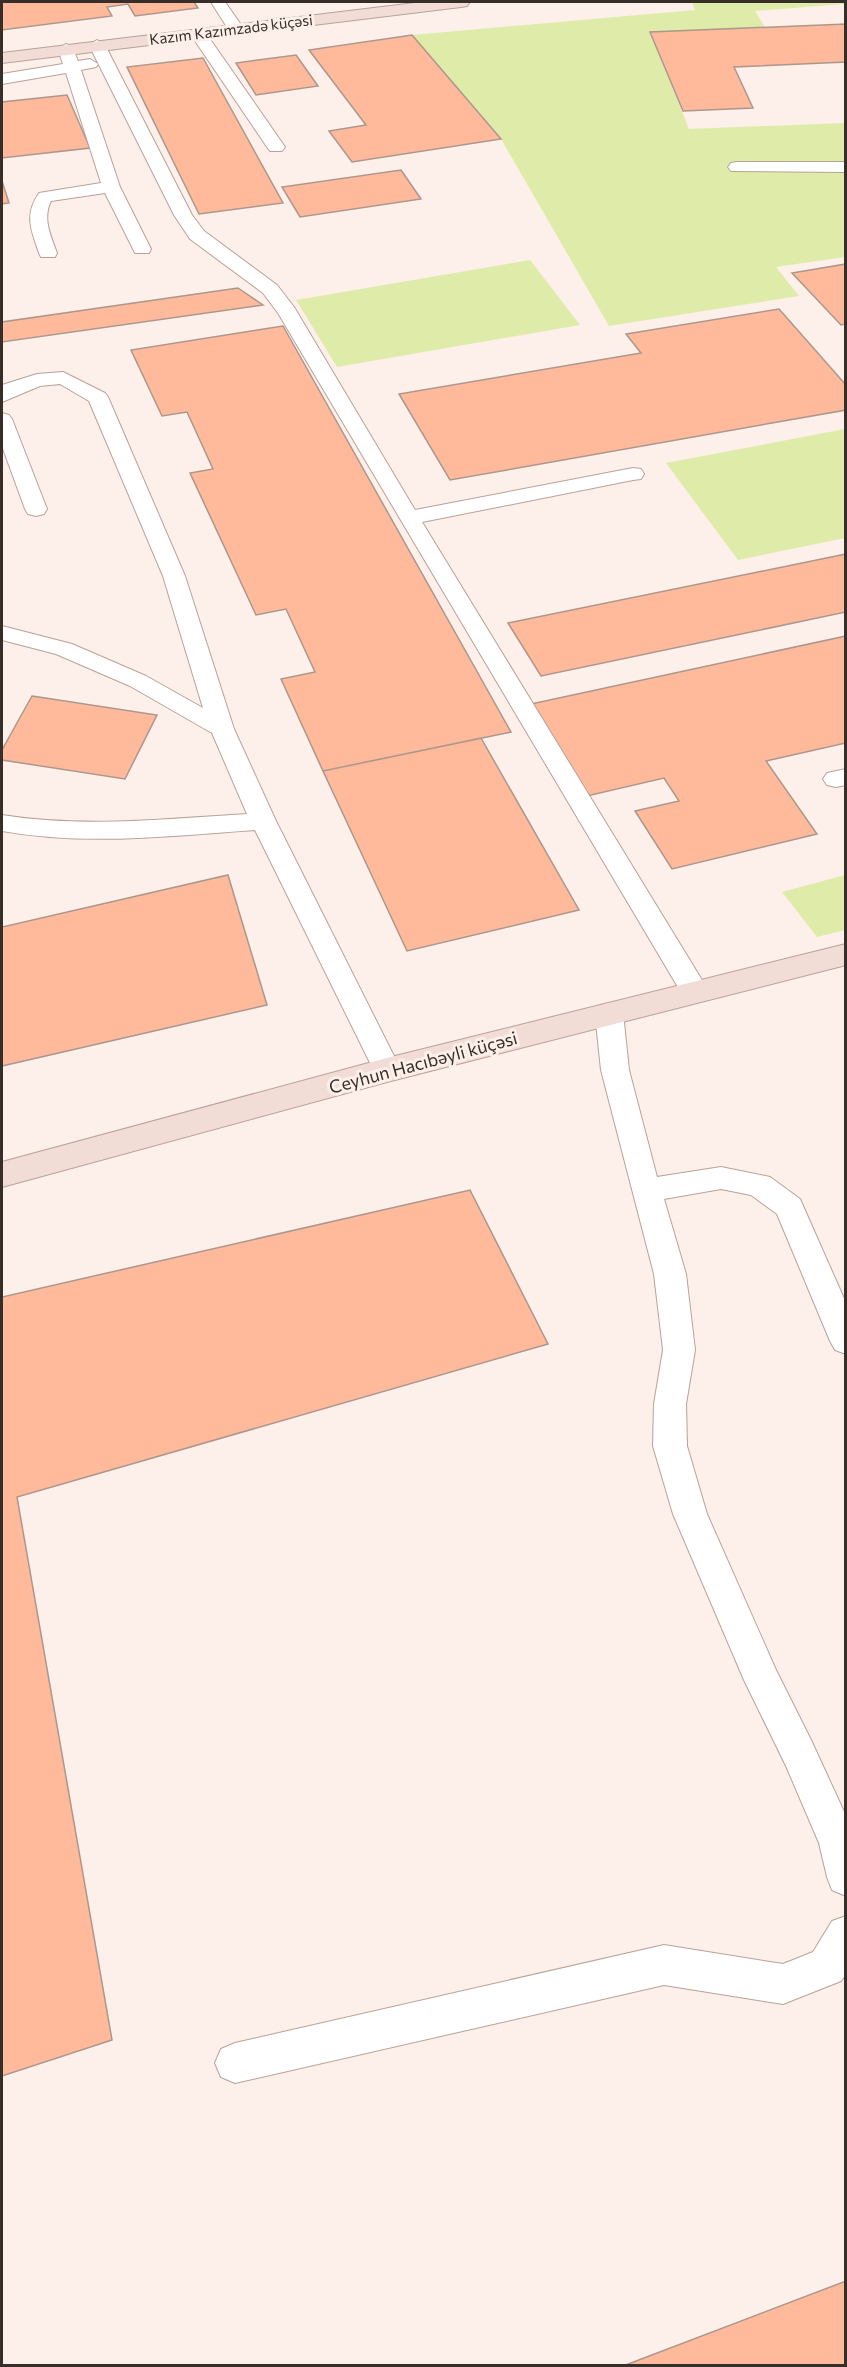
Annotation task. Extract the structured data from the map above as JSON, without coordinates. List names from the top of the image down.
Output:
{
  "streets": {
    "main road": ["Kazım Kazımzadə küçəsi", "Ceyhun Hacıbəyli küçəsi"]
  }
}
